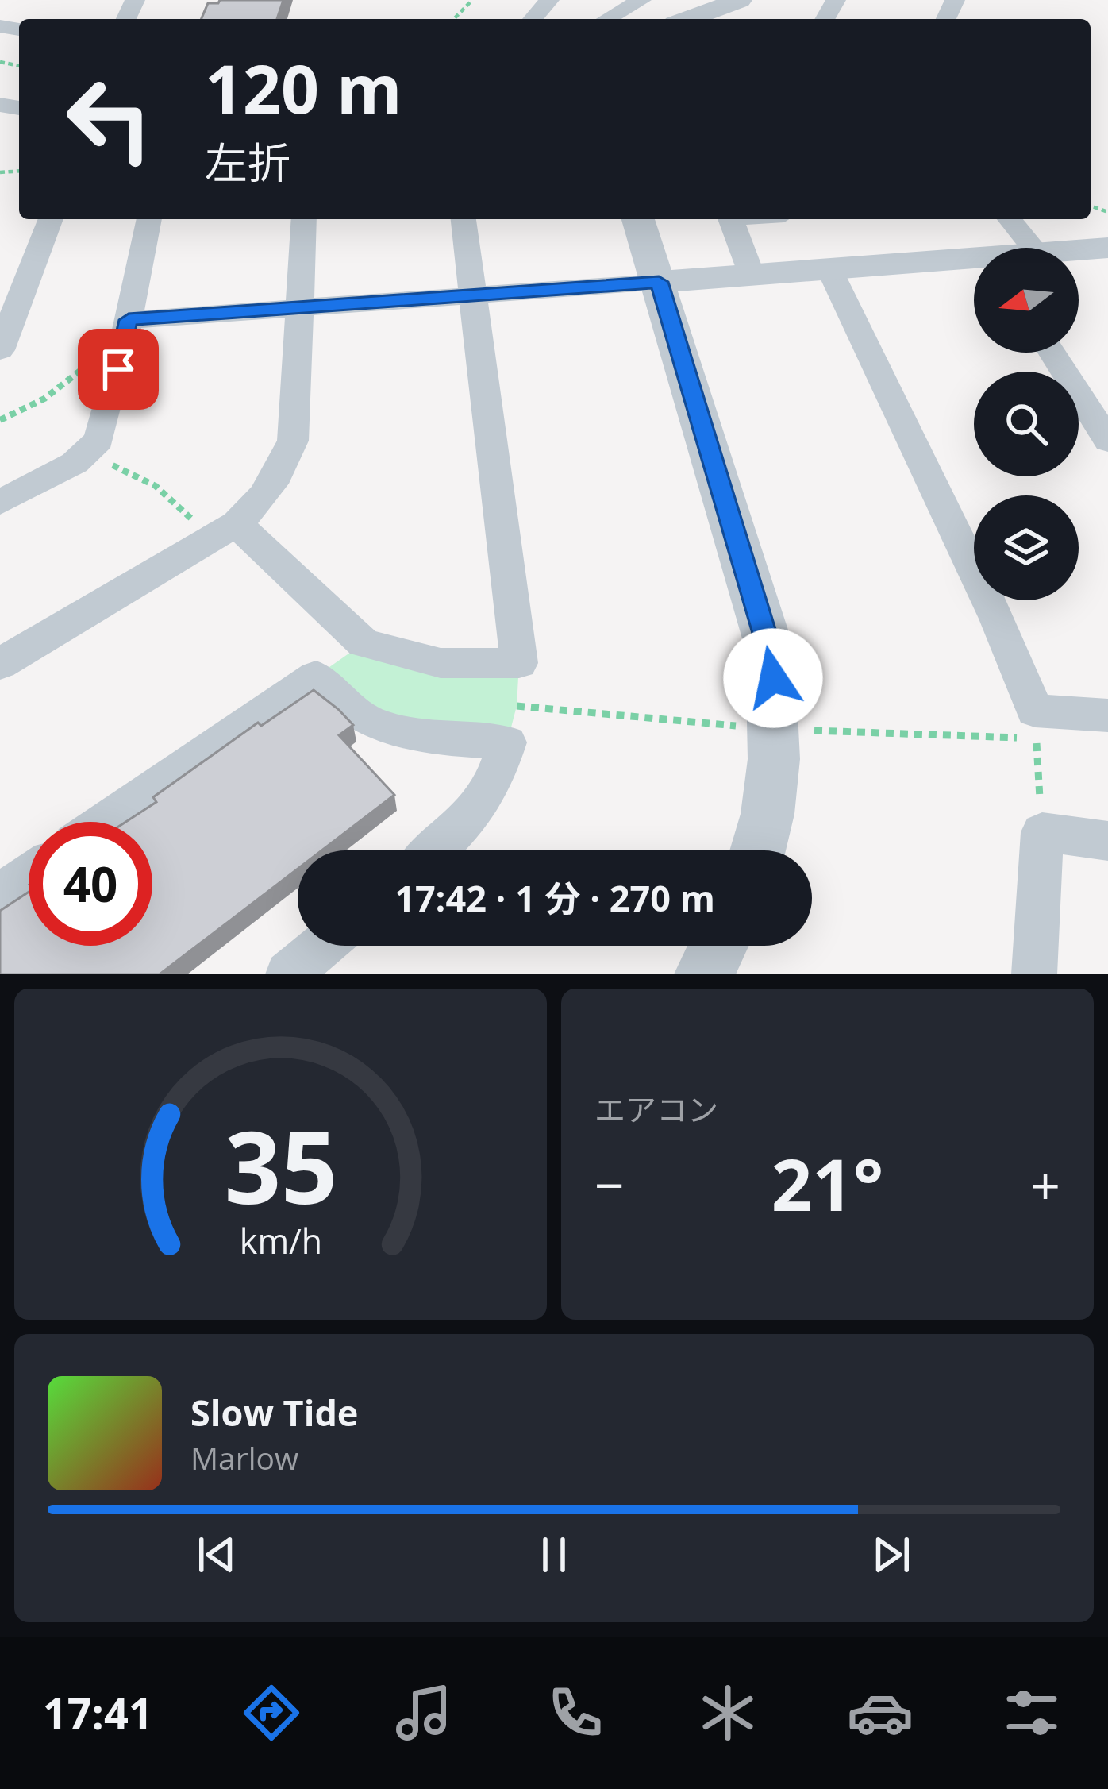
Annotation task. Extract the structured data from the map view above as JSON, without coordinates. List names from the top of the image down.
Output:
{
  "north": "left",
  "page": {
    "turn": ["120 m", "左折"],
    "limit": "40",
    "trip": "17:42 · 1 分 · 270 m",
    "tile": "エアコン",
    "heat": ["−", "21°", "+"],
    "song": ["Slow Tide", "Marlow"],
    "tabs": "17:41",
    "gauge": ["35", "km/h"]
  }
}
